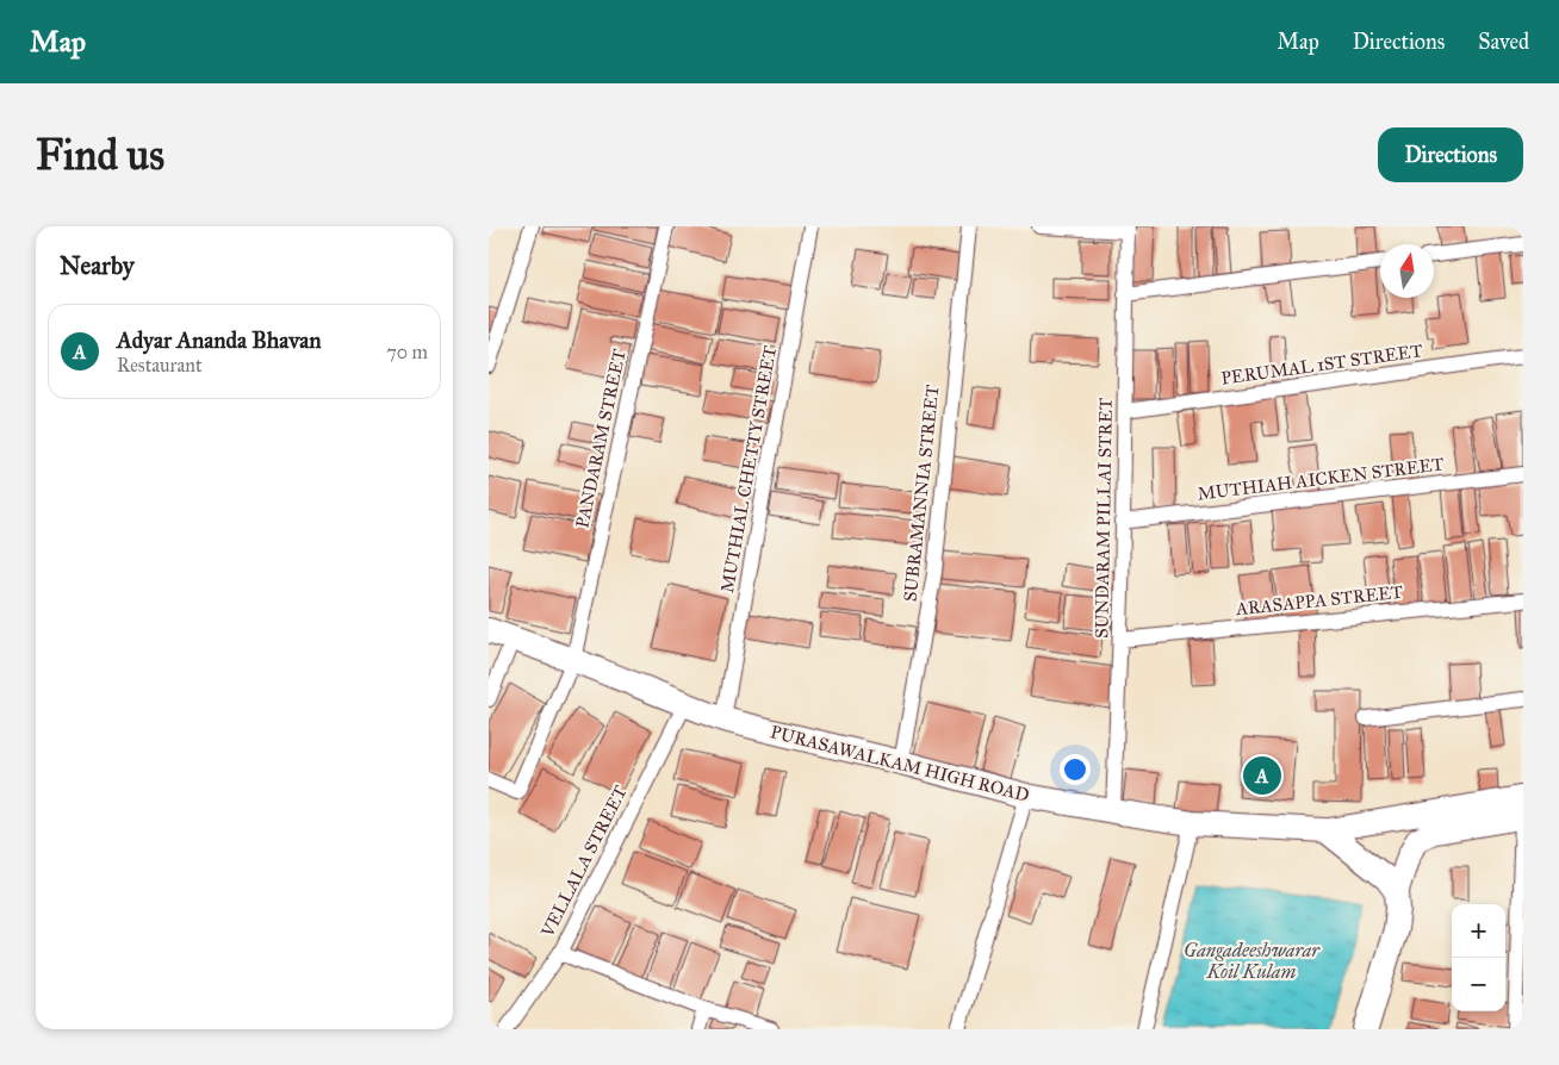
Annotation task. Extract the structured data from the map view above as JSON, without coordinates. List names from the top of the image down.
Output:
{
  "streets": {
    "main road": ["PURASAWALKAM HIGH ROAD"],
    "street": [
      "PERUMAL 1ST STREET",
      "PANDARAM STREET",
      "MUTHIAL CHETTY STREET",
      "MUTHIAH AICKEN STREET",
      "SUBRAMANNIA STREET",
      "SUNDARAM PILLAI STRET",
      "ARASAPPA STREET",
      "VELLALA STREET"
    ]
  },
  "crossings": [
    ["PERUMAL 1ST STREET", "SUNDARAM PILLAI STRET"],
    ["PANDARAM STREET", "PURASAWALKAM HIGH ROAD"],
    ["MUTHIAL CHETTY STREET", "PURASAWALKAM HIGH ROAD"],
    ["MUTHIAH AICKEN STREET", "SUNDARAM PILLAI STRET"],
    ["SUBRAMANNIA STREET", "PURASAWALKAM HIGH ROAD"],
    ["SUNDARAM PILLAI STRET", "ARASAPPA STREET"],
    ["SUNDARAM PILLAI STRET", "PURASAWALKAM HIGH ROAD"],
    ["PURASAWALKAM HIGH ROAD", "VELLALA STREET"]
  ],
  "water": ["Gangadeeshwarar Koil Kulam"],
  "north": "top",
  "page": {
    "header": "Map",
    "nav": ["Map", "Directions", "Saved"],
    "buttons": "Directions",
    "title": "Find us",
    "heading": "Nearby",
    "list": [
      {
        "mark": "A",
        "name": "Adyar Ananda Bhavan",
        "note": "Restaurant",
        "value": "70 m"
      }
    ],
    "pins": "A",
    "map_buttons": ["+", "−"]
  }
}
